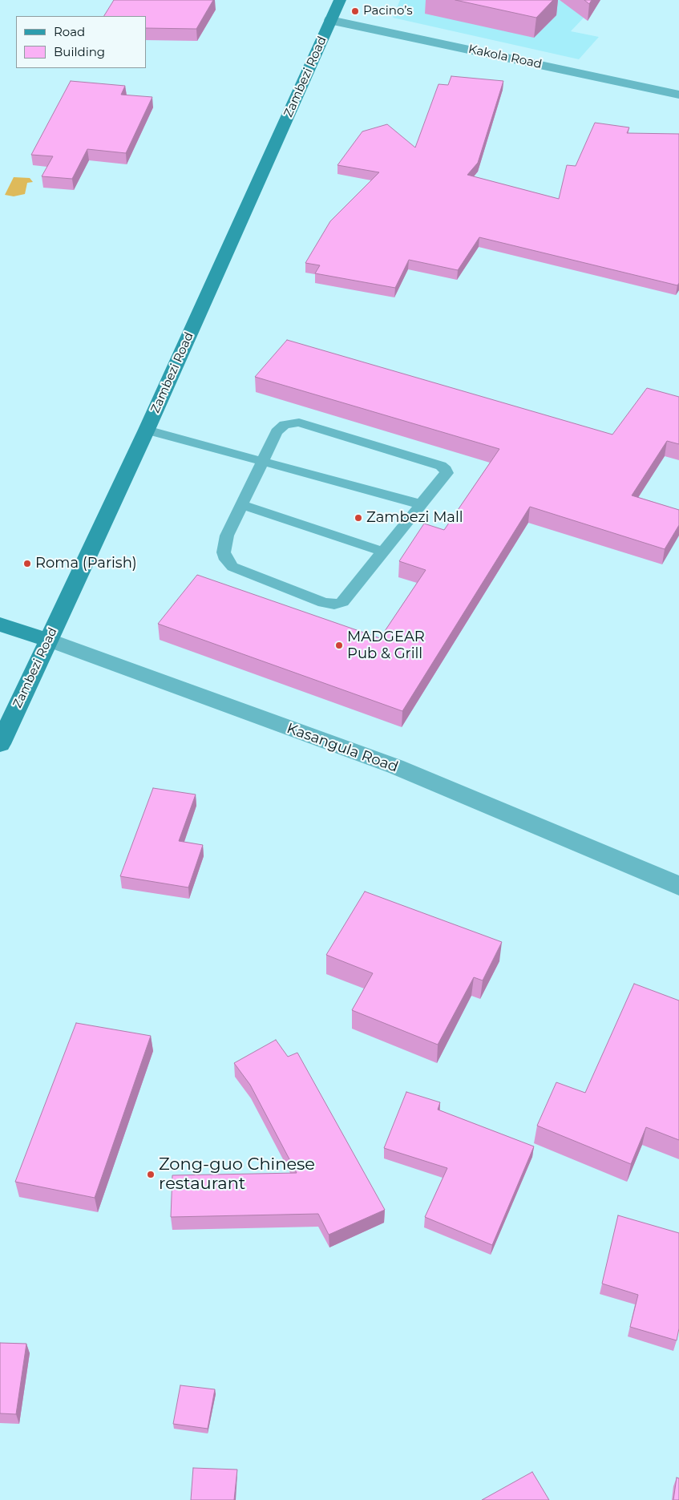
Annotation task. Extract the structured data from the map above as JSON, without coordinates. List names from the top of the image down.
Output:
{
  "streets": {
    "main road": ["Zambezi Road", "Kasangula Road"],
    "street": ["Kakola Road"]
  },
  "crossings": [
    ["Kakola Road", "Zambezi Road"],
    ["Zambezi Road", "Kasangula Road"]
  ],
  "places": [
    "Pacino’s",
    "Zambezi Mall",
    "Roma (Parish)",
    "MADGEAR Pub & Grill",
    "Zong-guo Chinese restaurant"
  ],
  "legend": ["Road", "Building"]
}
